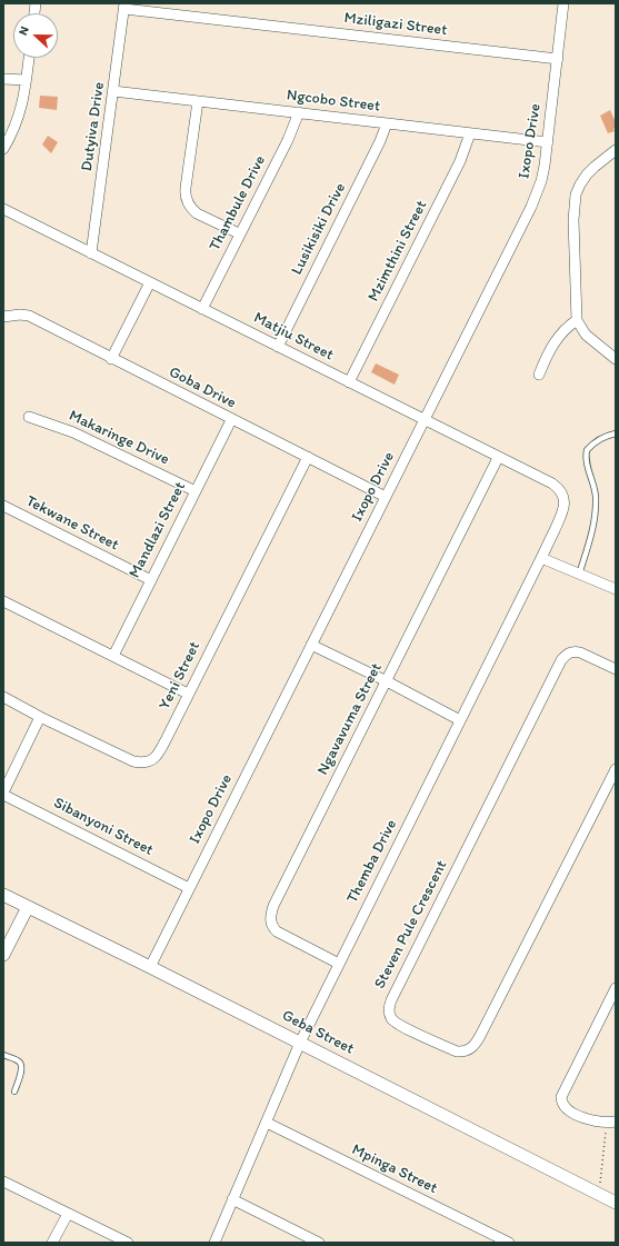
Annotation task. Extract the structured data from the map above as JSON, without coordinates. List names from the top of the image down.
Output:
{
  "streets": {
    "street": [
      "Mziligazi Street",
      "Ngcobo Street",
      "Dutyiva Drive",
      "Ixopo Drive",
      "Thambule Drive",
      "Lusikisiki Drive",
      "Mzimthini Street",
      "Matjiu Street",
      "Goba Drive",
      "Makaringe Drive",
      "Tekwane Street",
      "Mandlazi Street",
      "Yeni Street",
      "Ngavavuma Street",
      "Sibanyoni Street",
      "Themba Drive",
      "Steven Pule Crescent",
      "Geba Street",
      "Mpinga Street"
    ]
  },
  "crossings": [
    ["Mziligazi Street", "Dutyiva Drive"],
    ["Mziligazi Street", "Ixopo Drive"],
    ["Ngcobo Street", "Dutyiva Drive"],
    ["Ngcobo Street", "Ixopo Drive"],
    ["Ngcobo Street", "Thambule Drive"],
    ["Ngcobo Street", "Lusikisiki Drive"],
    ["Ngcobo Street", "Mzimthini Street"],
    ["Dutyiva Drive", "Matjiu Street"],
    ["Ixopo Drive", "Matjiu Street"],
    ["Ixopo Drive", "Goba Drive"],
    ["Ixopo Drive", "Sibanyoni Street"],
    ["Ixopo Drive", "Geba Street"],
    ["Thambule Drive", "Matjiu Street"],
    ["Lusikisiki Drive", "Matjiu Street"],
    ["Mzimthini Street", "Matjiu Street"],
    ["Matjiu Street", "Ngavavuma Street"],
    ["Matjiu Street", "Themba Drive"],
    ["Goba Drive", "Mandlazi Street"],
    ["Goba Drive", "Yeni Street"],
    ["Makaringe Drive", "Mandlazi Street"],
    ["Tekwane Street", "Mandlazi Street"],
    ["Ngavavuma Street", "Themba Drive"],
    ["Themba Drive", "Geba Street"],
    ["Themba Drive", "Mpinga Street"]
  ],
  "north": "left"
}
